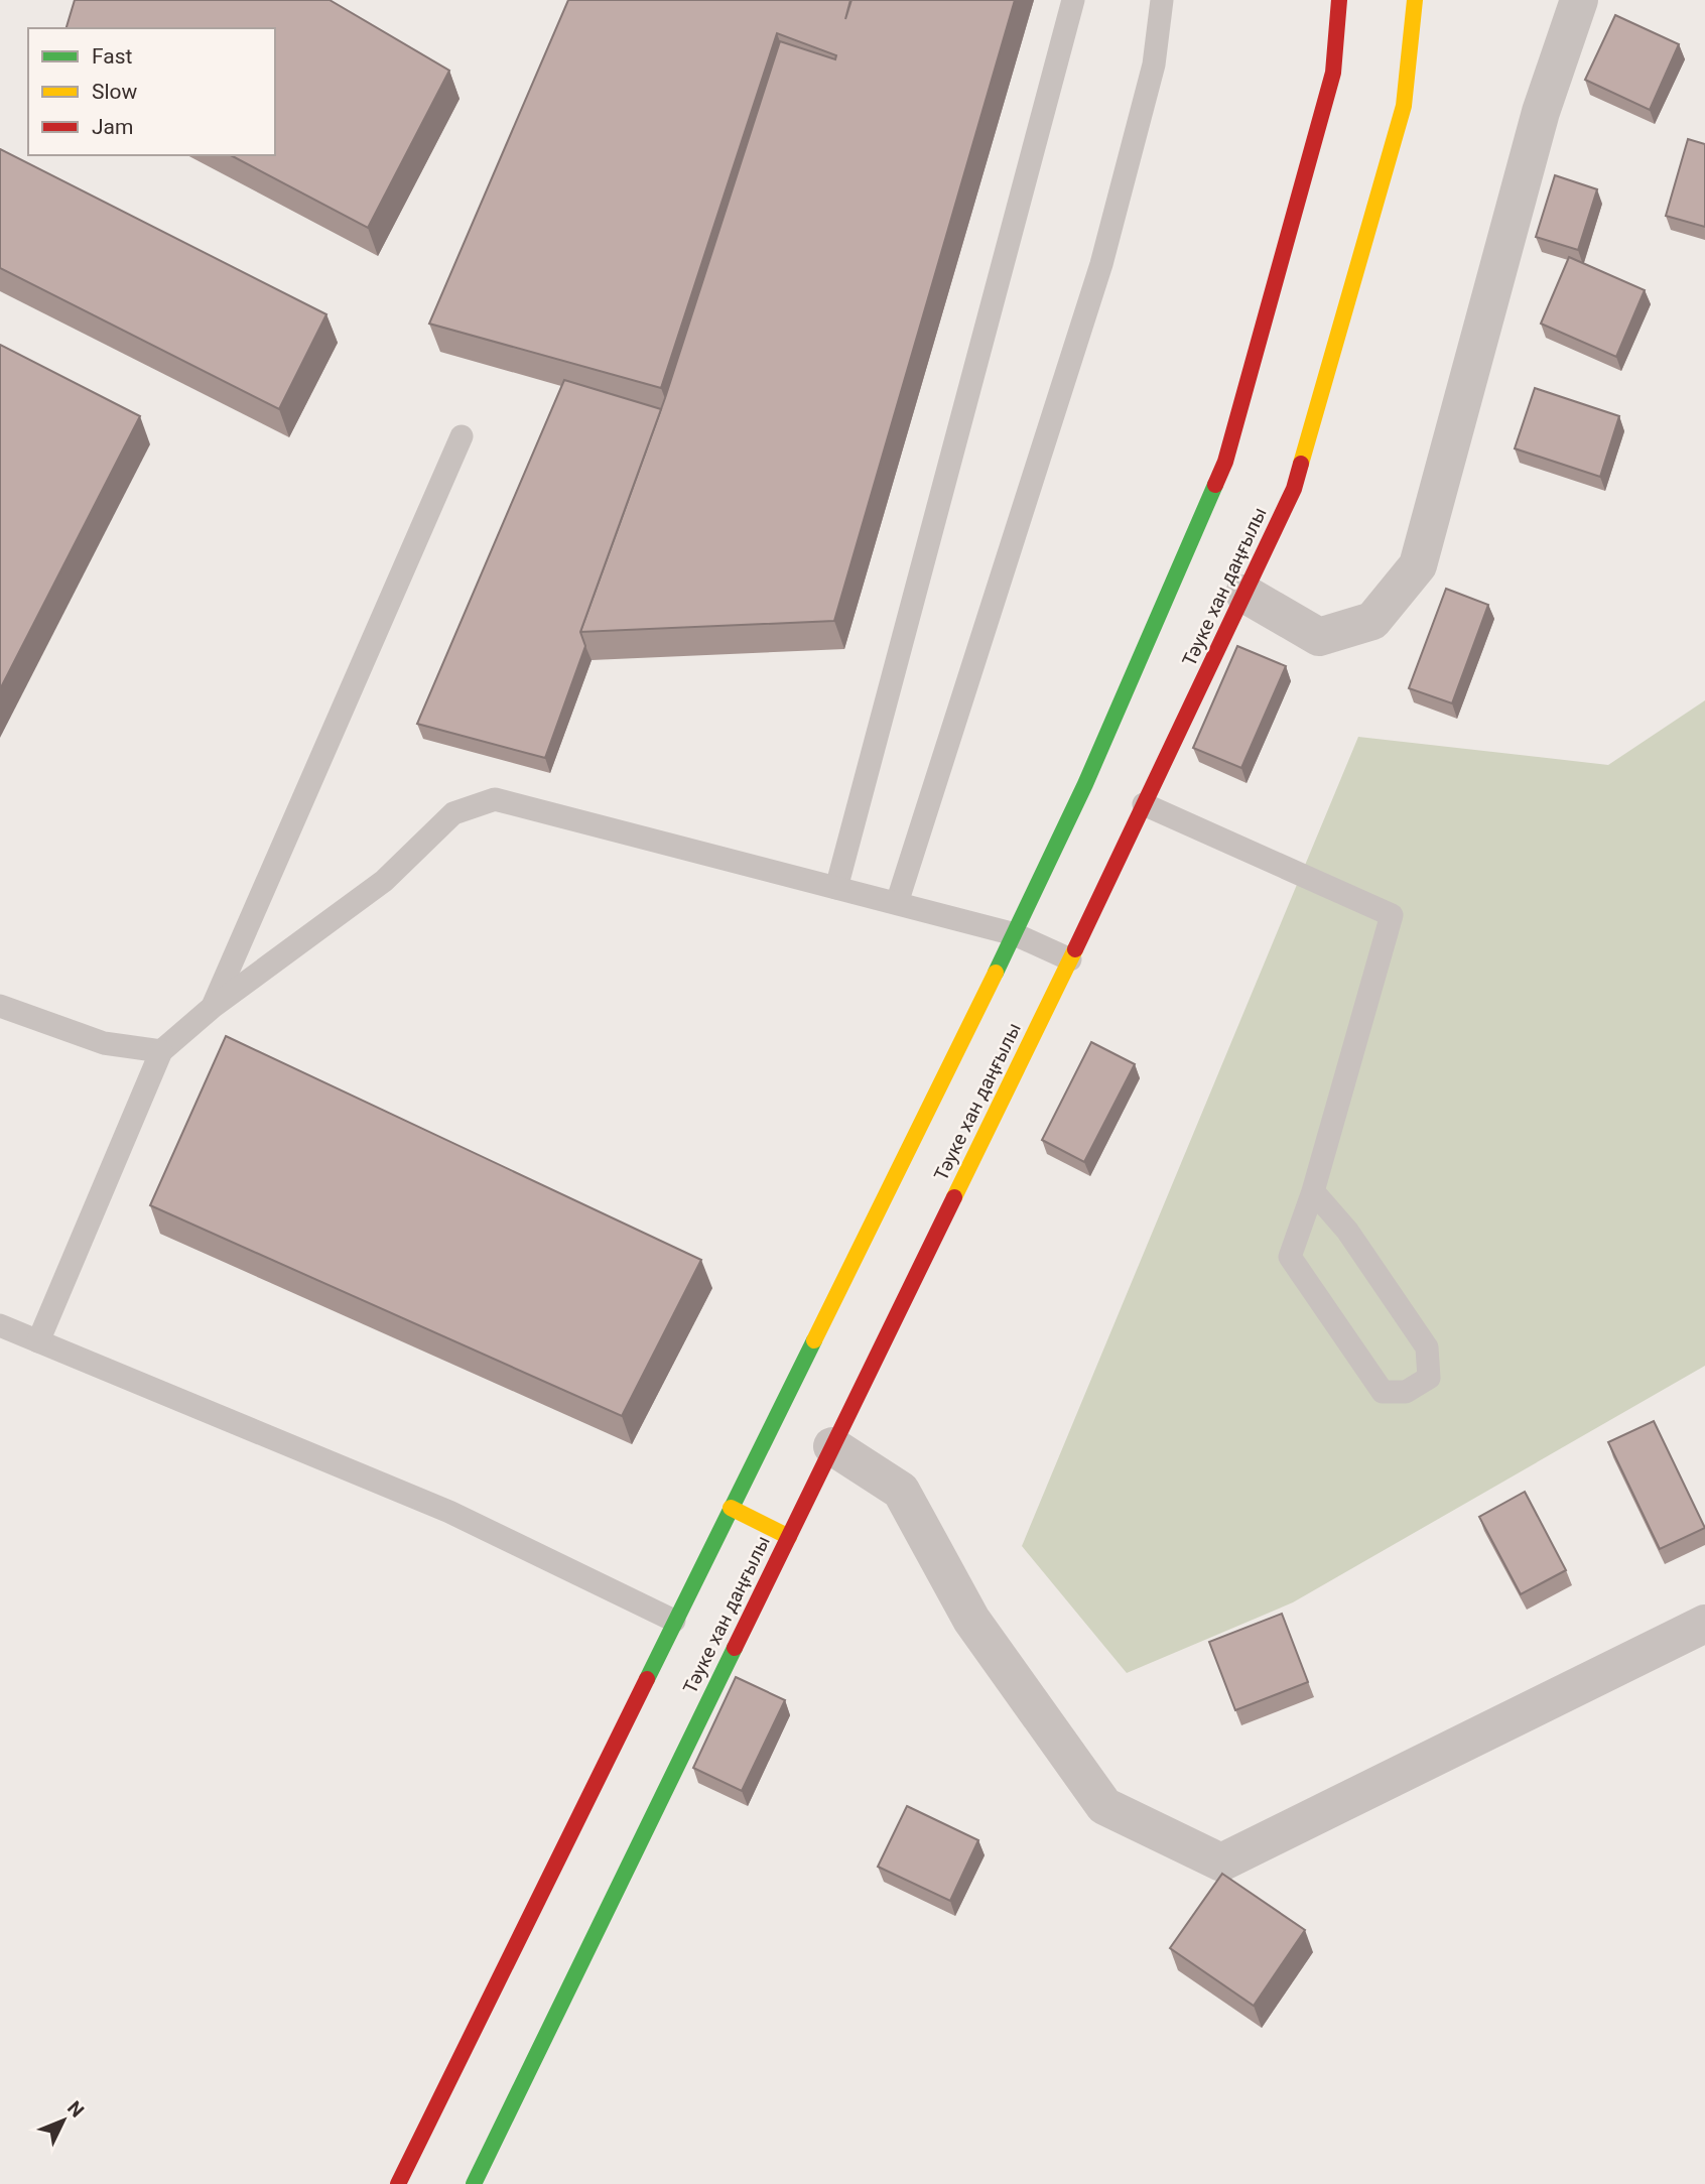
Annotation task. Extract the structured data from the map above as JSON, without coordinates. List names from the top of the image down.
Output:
{
  "streets": {
    "main road": ["Тәуке хан даңғылы"]
  },
  "legend": ["Fast", "Slow", "Jam"],
  "north": "top right"
}
